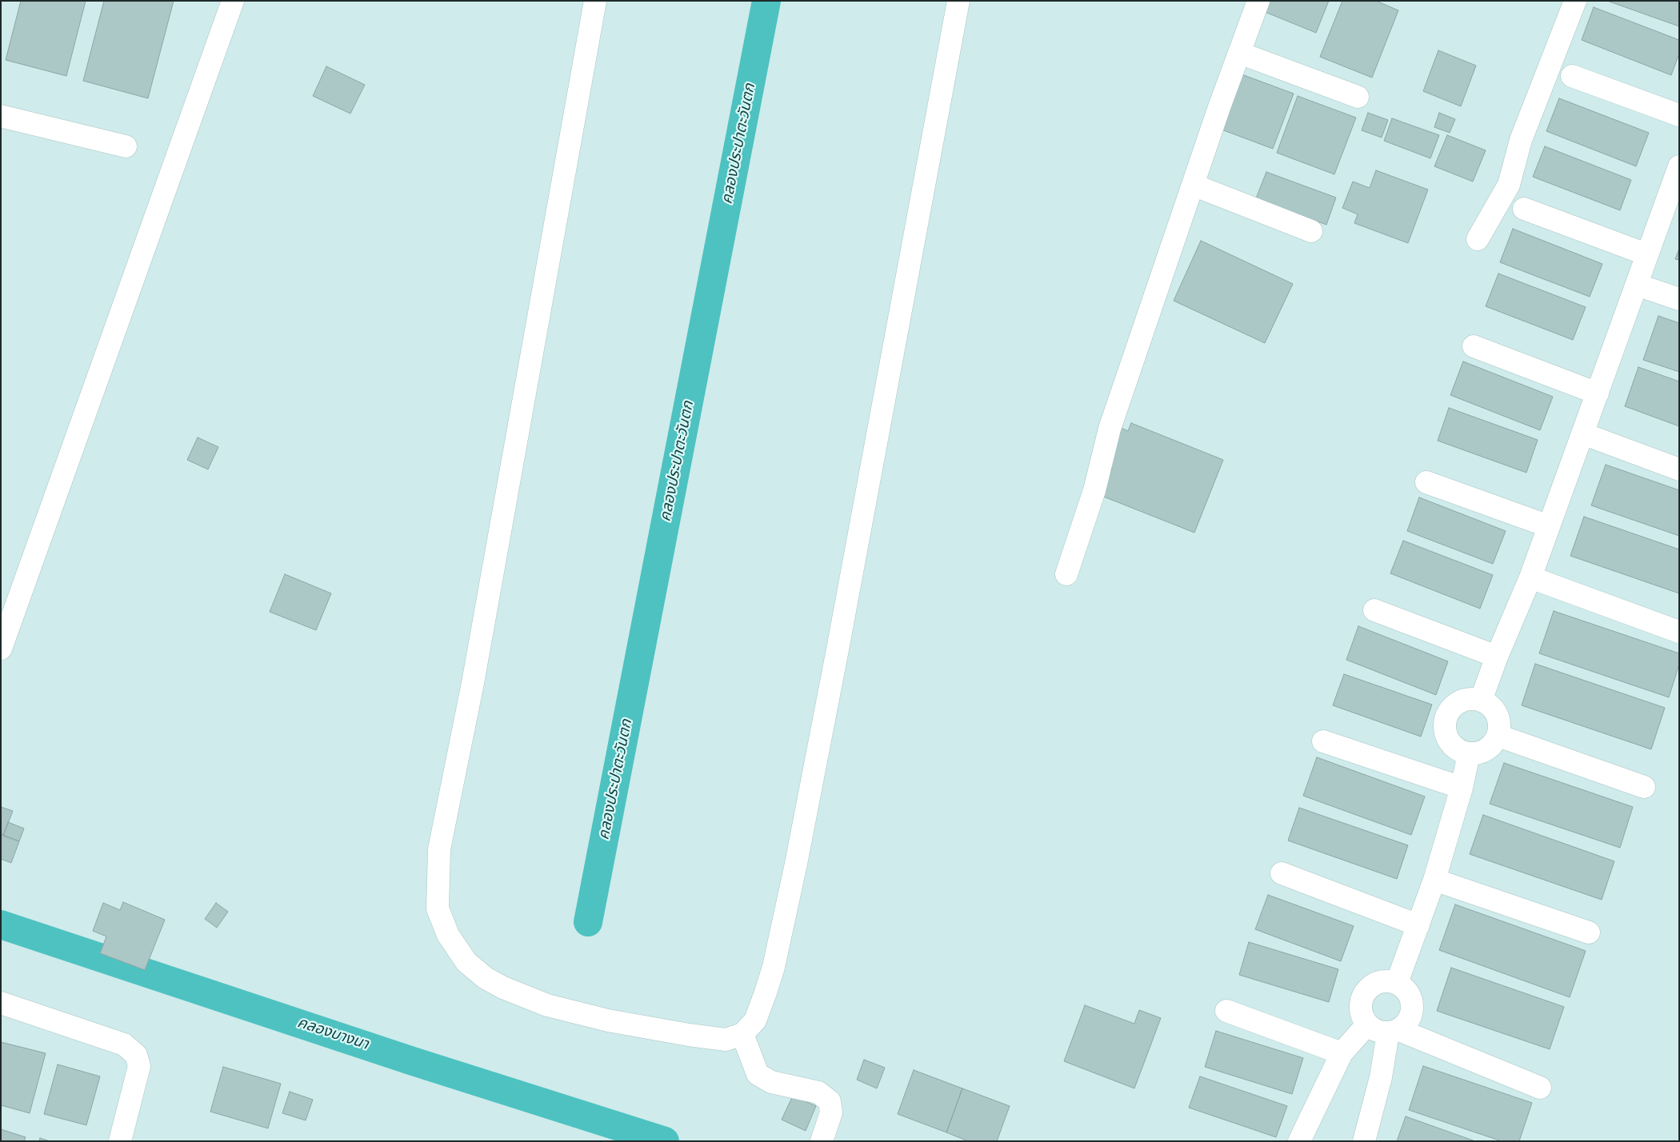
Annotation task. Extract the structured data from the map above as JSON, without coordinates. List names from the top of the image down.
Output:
{
  "water": ["คลองประปาตะวันตก", "คลองบางนา"]
}
